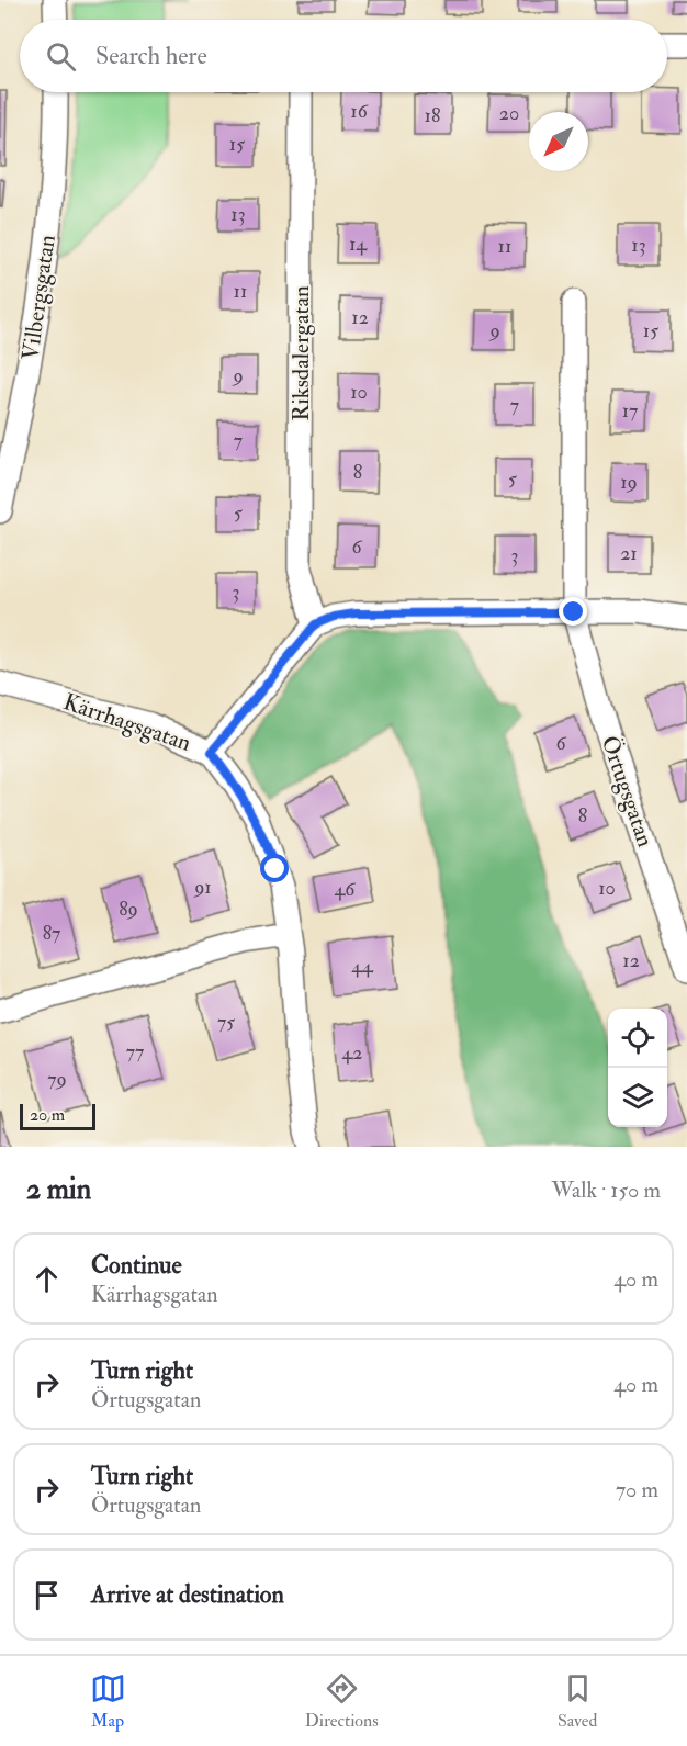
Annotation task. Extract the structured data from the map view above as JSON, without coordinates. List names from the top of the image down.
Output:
{
  "streets": {
    "street": [
      "Vilbergsgatan",
      "Riksdalergatan",
      "Kärrhagsgatan",
      "Örtugsgatan"
    ]
  },
  "house_numbers": [
    "16",
    "20",
    "18",
    "15",
    "13",
    "14",
    "13",
    "11",
    "11",
    "12",
    "9",
    "15",
    "9",
    "10",
    "7",
    "17",
    "7",
    "8",
    "5",
    "19",
    "5",
    "6",
    "21",
    "3",
    "3",
    "6",
    "8",
    "91",
    "10",
    "46",
    "89",
    "87",
    "12",
    "44",
    "75",
    "77",
    "42",
    "79"
  ],
  "scale_bar": "20 m",
  "north": "bottom left",
  "page": {
    "search": "Search here",
    "scale": "20 m",
    "heading": ["2 min", "Walk · 150 m"],
    "list": [
      ["Continue", "Kärrhagsgatan", "40 m"],
      ["Turn right", "Örtugsgatan", "40 m"],
      ["Turn right", "Örtugsgatan", "70 m"],
      "Arrive at destination"
    ],
    "nav": ["Map", "Directions", "Saved"]
  }
}
